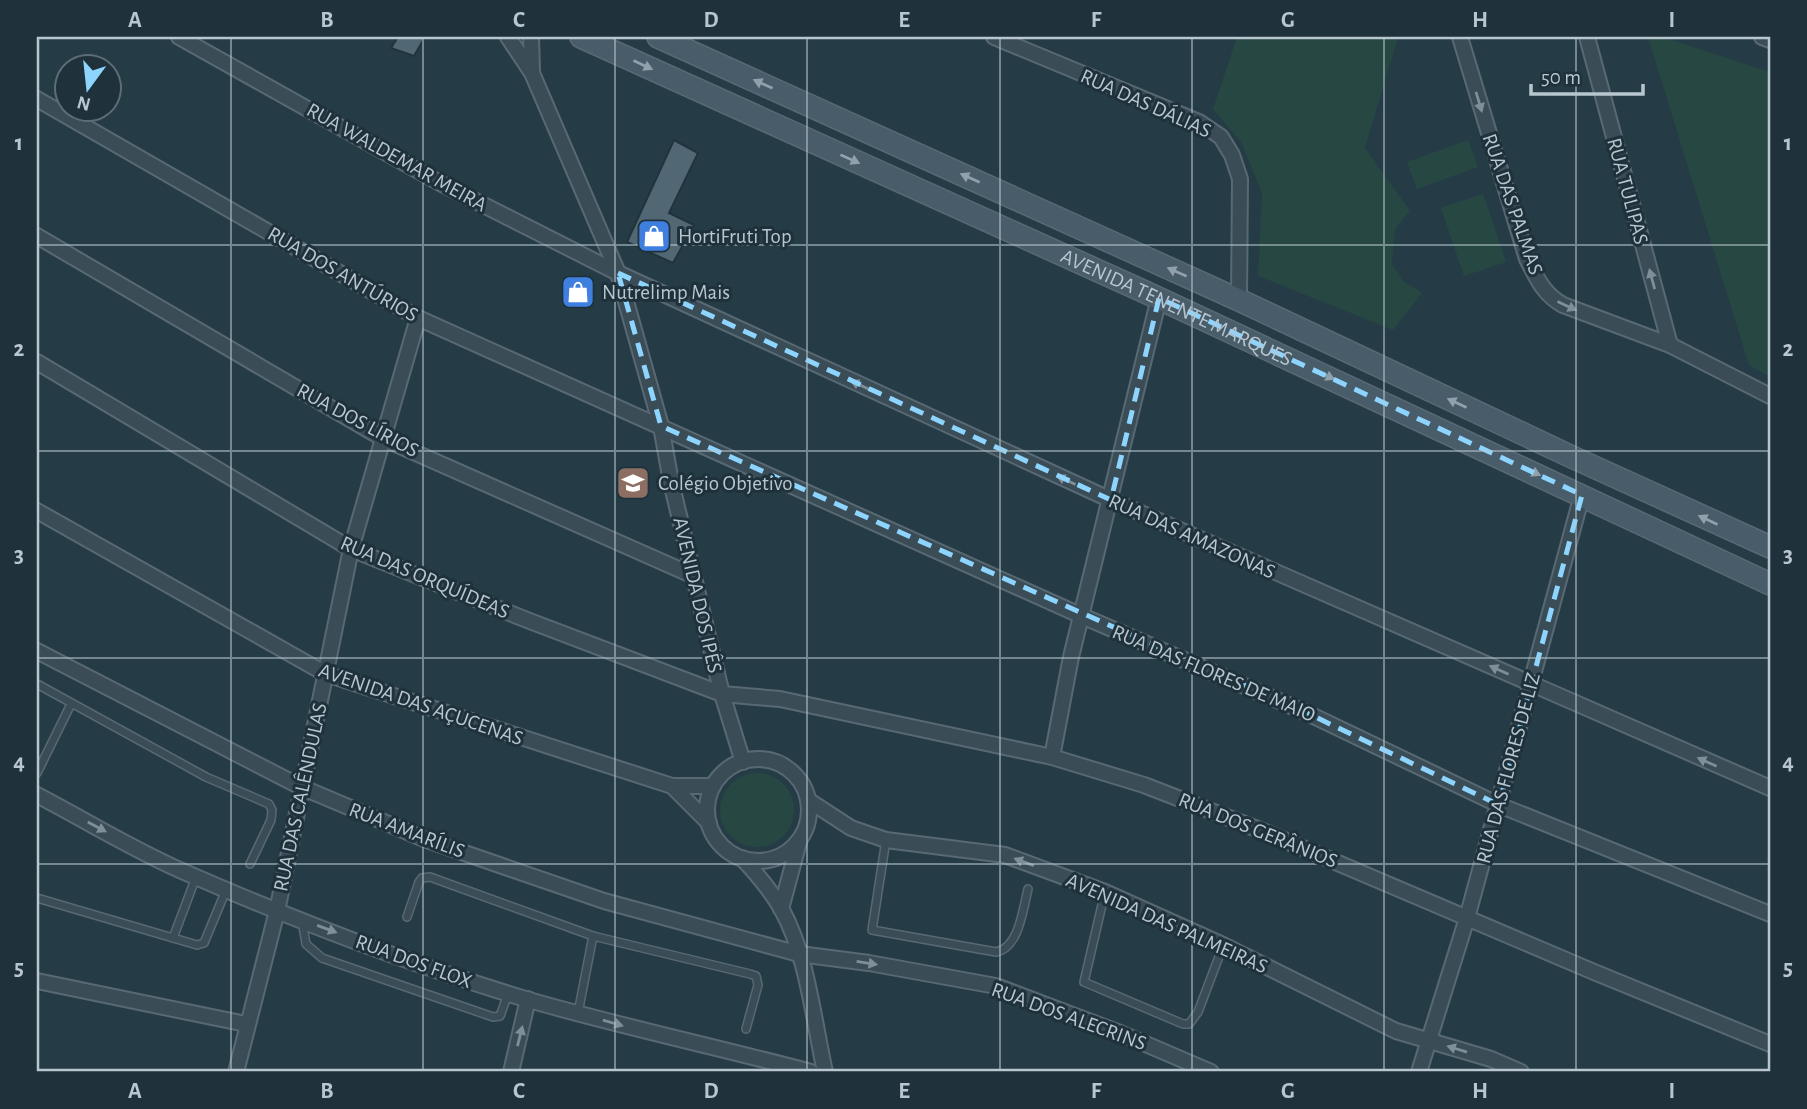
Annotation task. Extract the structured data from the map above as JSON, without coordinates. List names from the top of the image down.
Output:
{
  "streets": {
    "main road": ["AVENIDA TENENTE MARQUES"],
    "street": [
      "RUA DAS DÁLIAS",
      "RUA WALDEMAR MEIRA",
      "RUA TULIPAS",
      "RUA DAS PALMAS",
      "RUA DOS ANTÚRIOS",
      "RUA DOS LÍRIOS",
      "RUA DAS AMAZONAS",
      "RUA DAS ORQUÍDEAS",
      "AVENIDA DOS IPÊS",
      "RUA DAS FLORES DE MAIO",
      "AVENIDA DAS AÇUCENAS",
      "RUA DAS FLORES DE LIZ",
      "RUA DAS CALÊNDULAS",
      "RUA AMARÍLIS",
      "RUA DOS GERÂNIOS",
      "AVENIDA DAS PALMEIRAS",
      "RUA DOS FLOX",
      "RUA DOS ALECRINS"
    ]
  },
  "crossings": [
    ["RUA DAS DÁLIAS", "AVENIDA TENENTE MARQUES"],
    ["RUA WALDEMAR MEIRA", "RUA DAS AMAZONAS"],
    ["RUA WALDEMAR MEIRA", "AVENIDA DOS IPÊS"],
    ["RUA TULIPAS", "RUA DAS PALMAS"],
    ["RUA DOS ANTÚRIOS", "AVENIDA DOS IPÊS"],
    ["RUA DOS ANTÚRIOS", "RUA DAS FLORES DE MAIO"],
    ["RUA DOS ANTÚRIOS", "RUA DAS CALÊNDULAS"],
    ["AVENIDA TENENTE MARQUES", "RUA DAS FLORES DE LIZ"],
    ["RUA DOS LÍRIOS", "AVENIDA DOS IPÊS"],
    ["RUA DOS LÍRIOS", "RUA DAS CALÊNDULAS"],
    ["RUA DAS AMAZONAS", "AVENIDA DOS IPÊS"],
    ["RUA DAS AMAZONAS", "RUA DAS FLORES DE LIZ"],
    ["RUA DAS ORQUÍDEAS", "AVENIDA DOS IPÊS"],
    ["RUA DAS ORQUÍDEAS", "RUA DAS CALÊNDULAS"],
    ["RUA DAS ORQUÍDEAS", "RUA DOS GERÂNIOS"],
    ["AVENIDA DOS IPÊS", "RUA DAS FLORES DE MAIO"],
    ["AVENIDA DOS IPÊS", "AVENIDA DAS AÇUCENAS"],
    ["AVENIDA DOS IPÊS", "RUA DOS GERÂNIOS"],
    ["AVENIDA DOS IPÊS", "AVENIDA DAS PALMEIRAS"],
    ["RUA DAS FLORES DE MAIO", "RUA DAS FLORES DE LIZ"],
    ["AVENIDA DAS AÇUCENAS", "RUA DAS CALÊNDULAS"],
    ["AVENIDA DAS AÇUCENAS", "AVENIDA DAS PALMEIRAS"],
    ["RUA DAS FLORES DE LIZ", "RUA DOS GERÂNIOS"],
    ["RUA DAS FLORES DE LIZ", "AVENIDA DAS PALMEIRAS"],
    ["RUA DAS CALÊNDULAS", "RUA AMARÍLIS"],
    ["RUA DAS CALÊNDULAS", "RUA DOS FLOX"],
    ["RUA AMARÍLIS", "RUA DOS ALECRINS"]
  ],
  "one_way": [
    "RUA TULIPAS",
    "RUA DAS PALMAS",
    "RUA DAS AMAZONAS",
    "AVENIDA DAS PALMEIRAS",
    "RUA DOS FLOX",
    "RUA DOS ALECRINS"
  ],
  "places": {
    "shop": ["HortiFruti Top", "Nutrelimp Mais"],
    "school or university": ["Colégio Objetivo"]
  },
  "scale_bar": "50 m",
  "north": "bottom",
  "grid": {
    "columns": [
      "A",
      "B",
      "C",
      "D",
      "E",
      "F",
      "G",
      "H",
      "I"
    ],
    "rows": [
      "1",
      "2",
      "3",
      "4",
      "5"
    ]
  }
}
